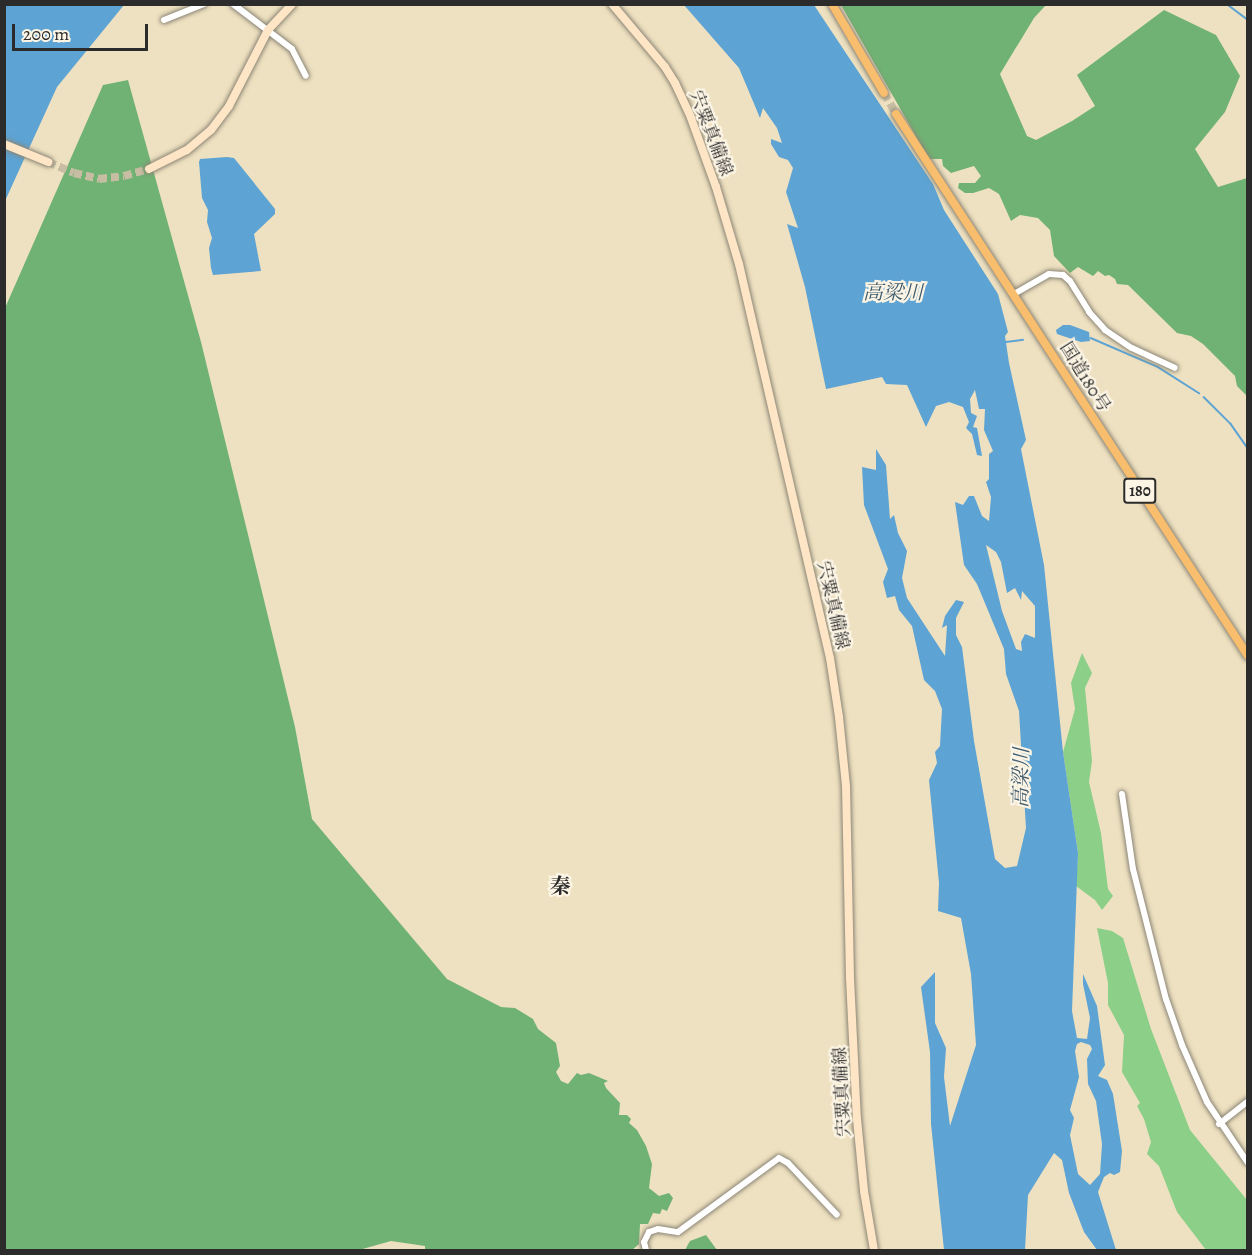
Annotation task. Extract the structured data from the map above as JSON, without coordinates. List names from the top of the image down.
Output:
{
  "streets": {
    "highway": ["国道180号", "180"],
    "main road": ["宍粟真備線"]
  },
  "districts": ["秦"],
  "water": ["高梁川"],
  "scale_bar": "200 m"
}
